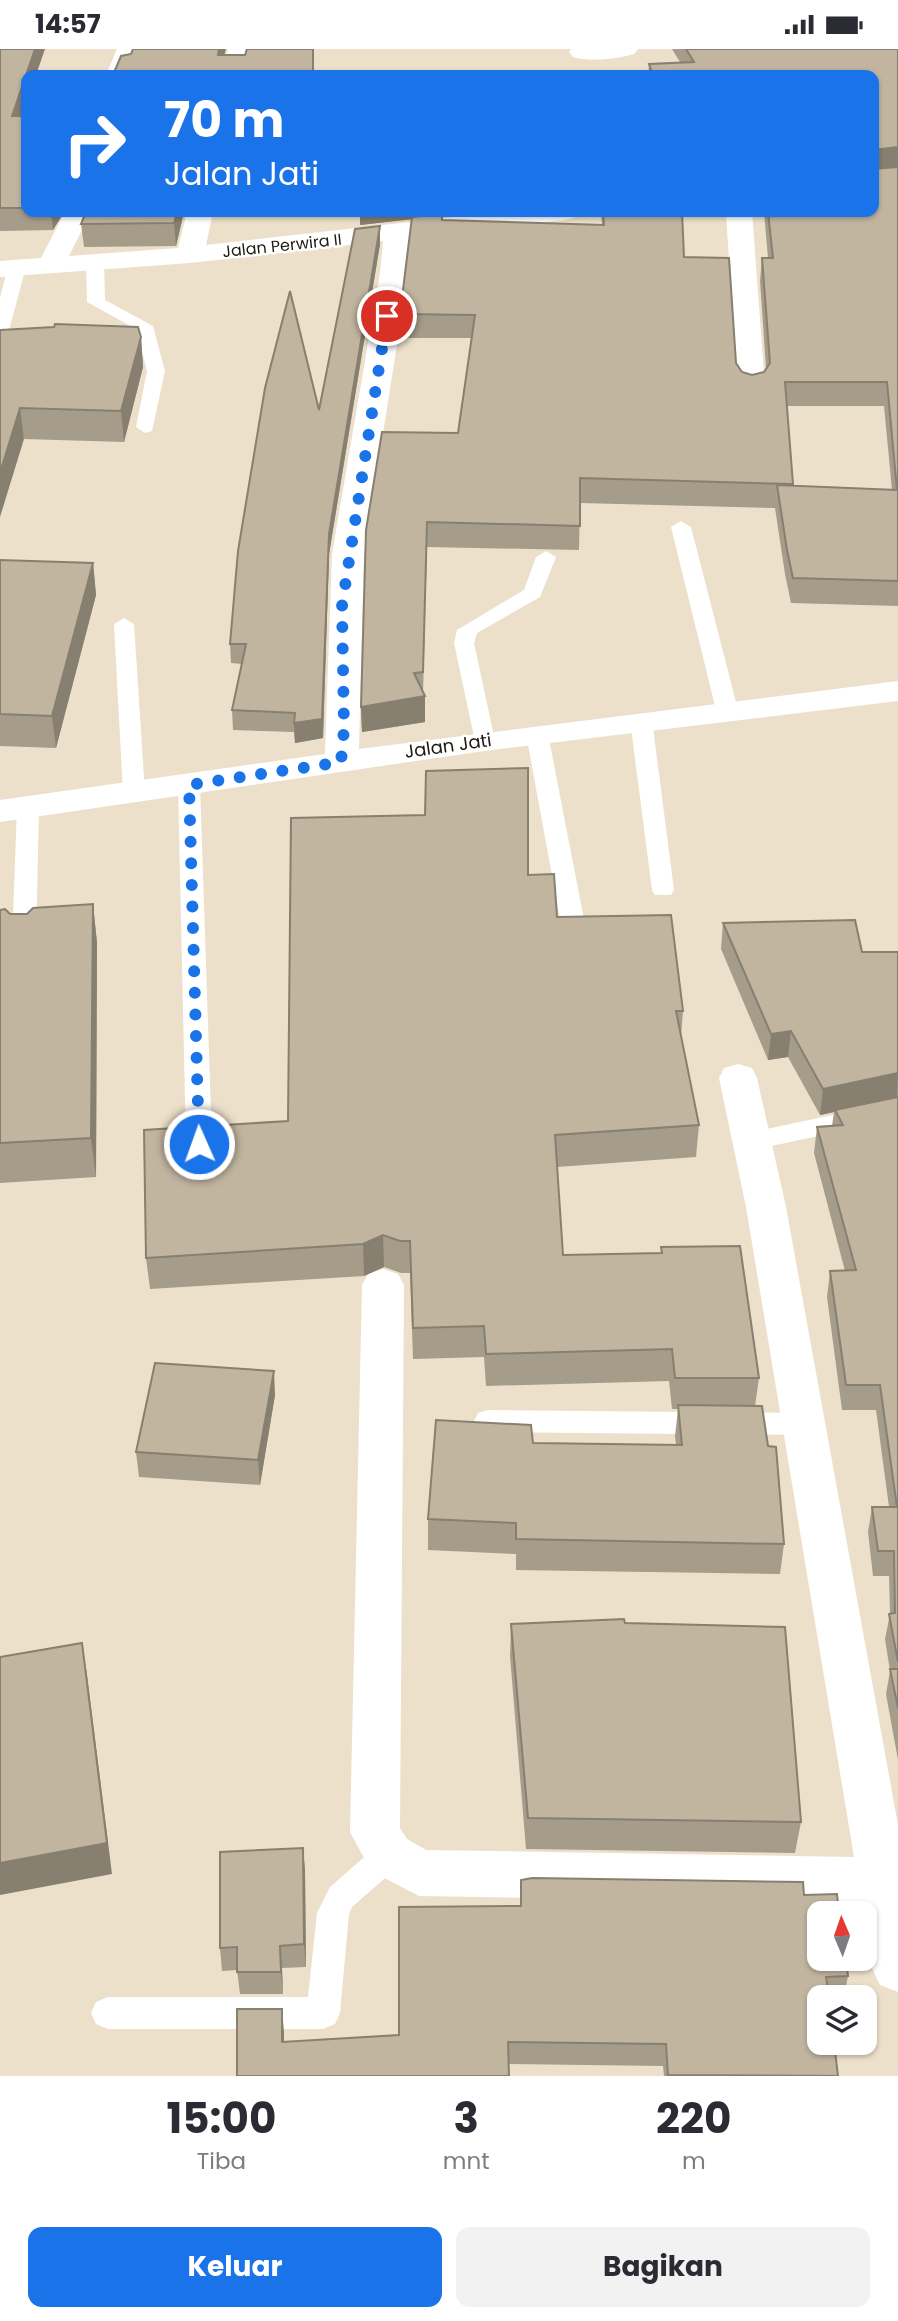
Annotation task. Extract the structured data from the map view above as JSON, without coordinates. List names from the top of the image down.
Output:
{
  "streets": {
    "street": ["Jalan Perwira II", "Jalan Jati"]
  },
  "north": "top",
  "page": {
    "status": "14:57",
    "turn": ["70 m", "Jalan Jati"],
    "eta": [
      "15:00",
      "Tiba",
      "3",
      "mnt",
      "220",
      "m"
    ],
    "buttons": ["Keluar", "Bagikan"]
  }
}
